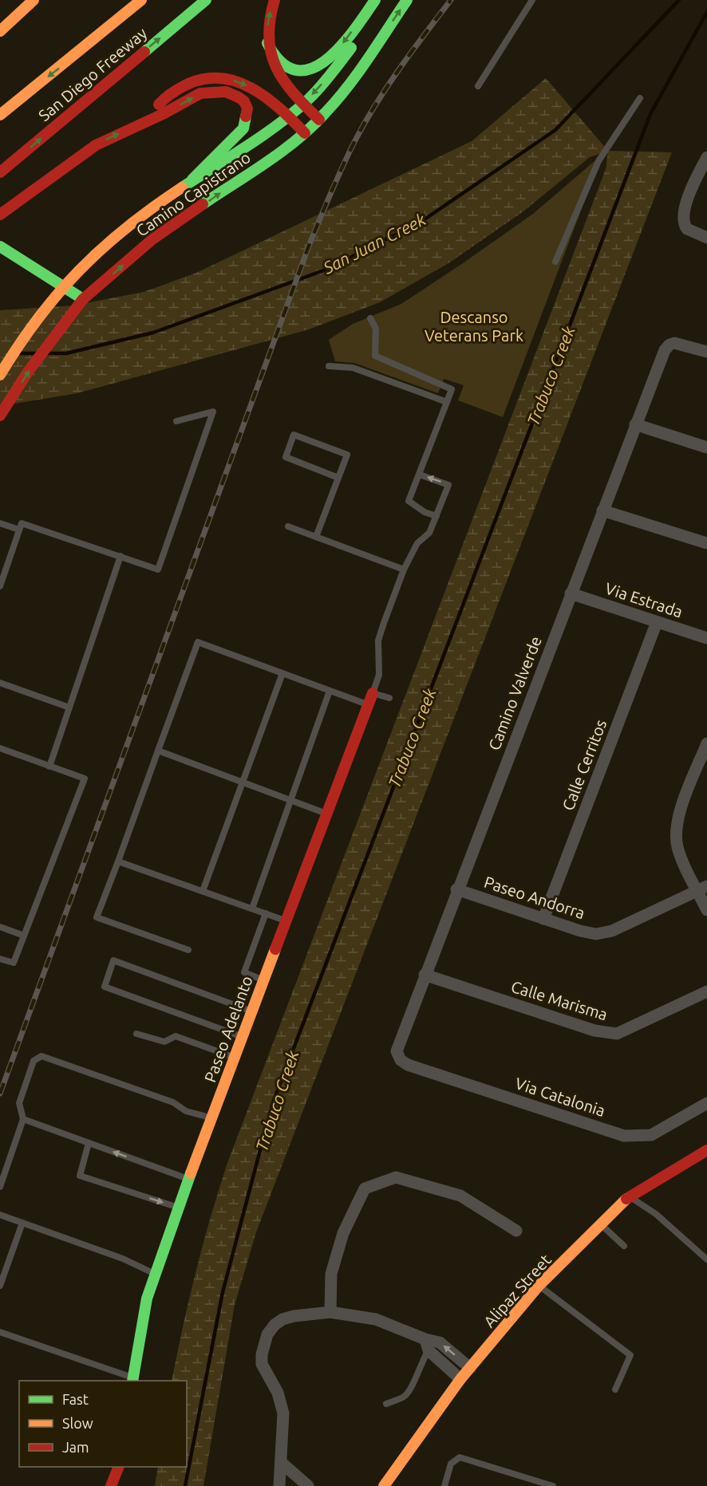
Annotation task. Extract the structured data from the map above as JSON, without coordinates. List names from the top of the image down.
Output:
{
  "streets": {
    "main road": [
      "San Diego Freeway",
      "Camino Capistrano",
      "Paseo Adelanto",
      "Alipaz Street"
    ],
    "street": [
      "Via Estrada",
      "Camino Valverde",
      "Calle Cerritos",
      "Paseo Andorra",
      "Calle Marisma",
      "Via Catalonia"
    ]
  },
  "crossings": [
    ["Via Estrada", "Camino Valverde"],
    ["Via Estrada", "Calle Cerritos"],
    ["Camino Valverde", "Paseo Andorra"],
    ["Camino Valverde", "Calle Marisma"],
    ["Camino Valverde", "Via Catalonia"],
    ["Calle Cerritos", "Paseo Andorra"]
  ],
  "water": ["San Juan Creek", "Trabuco Creek"],
  "parks": ["Descanso Veterans Park"],
  "legend": ["Fast", "Slow", "Jam"]
}
